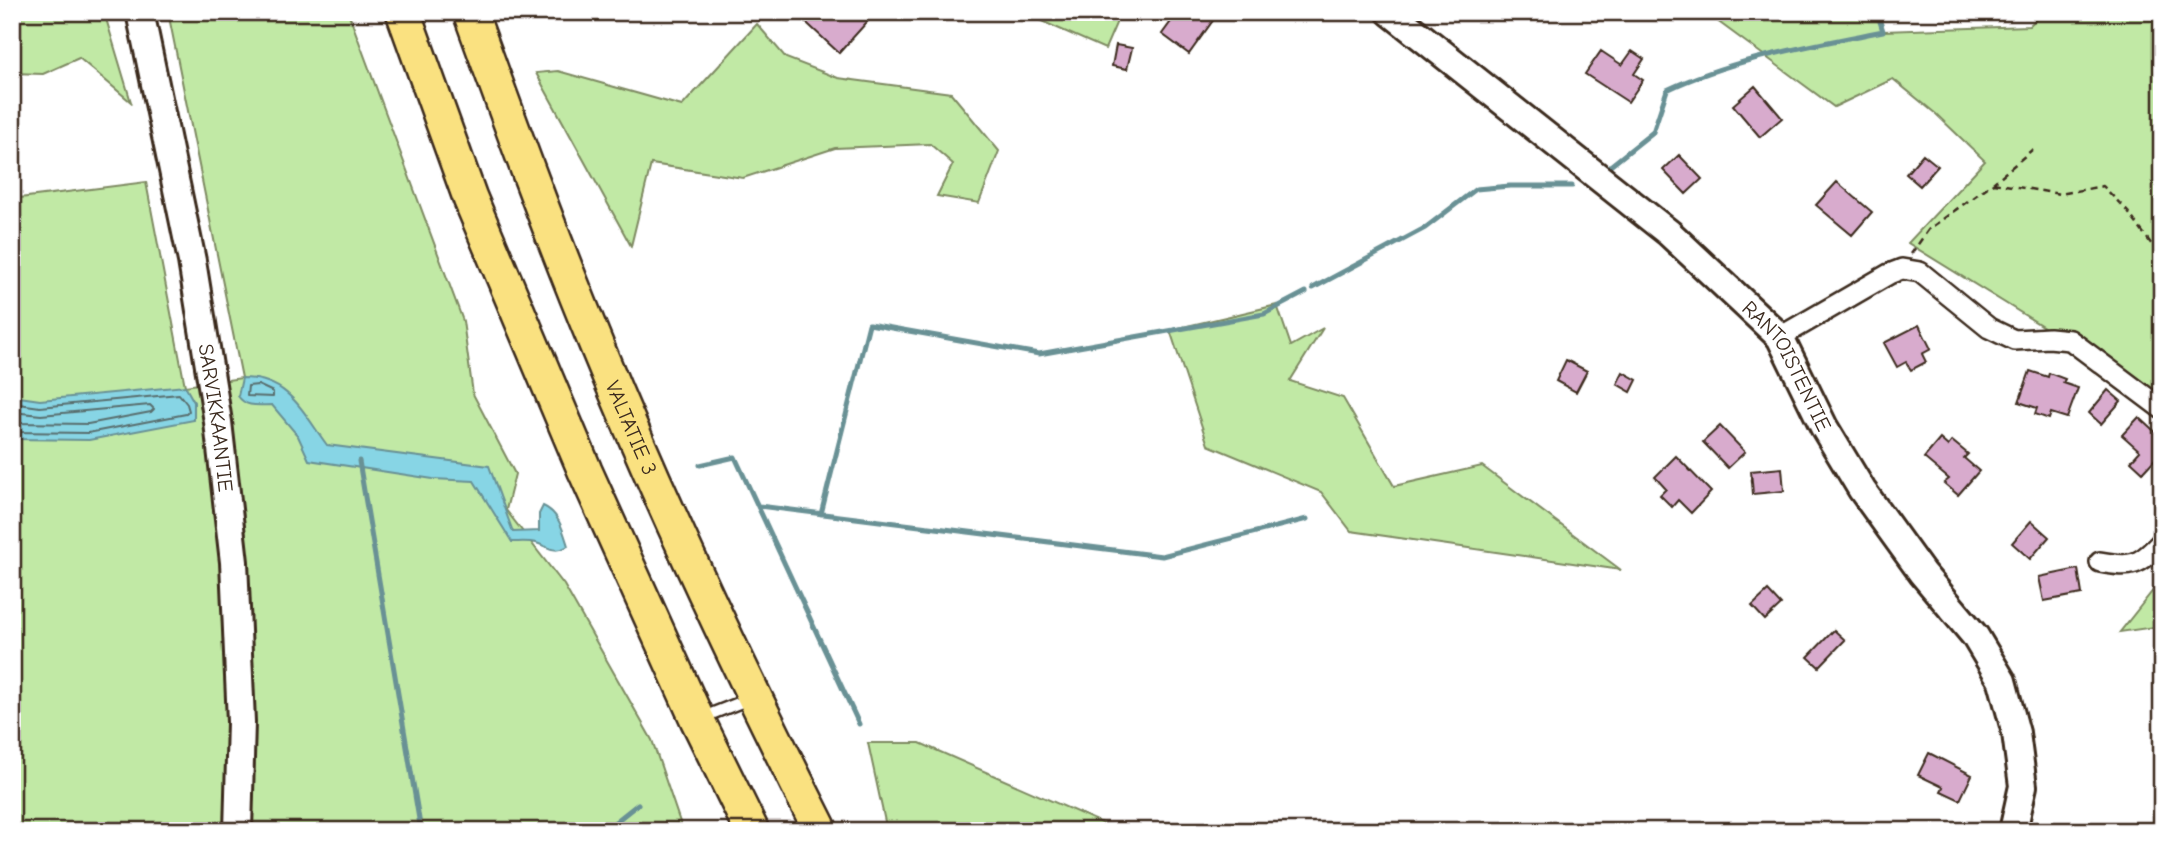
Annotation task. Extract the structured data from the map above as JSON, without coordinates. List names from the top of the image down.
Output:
{
  "streets": {
    "highway": ["VALTATIE 3"],
    "street": ["RANTOISTENTIE", "SARVIKKAANTIE"]
  }
}
